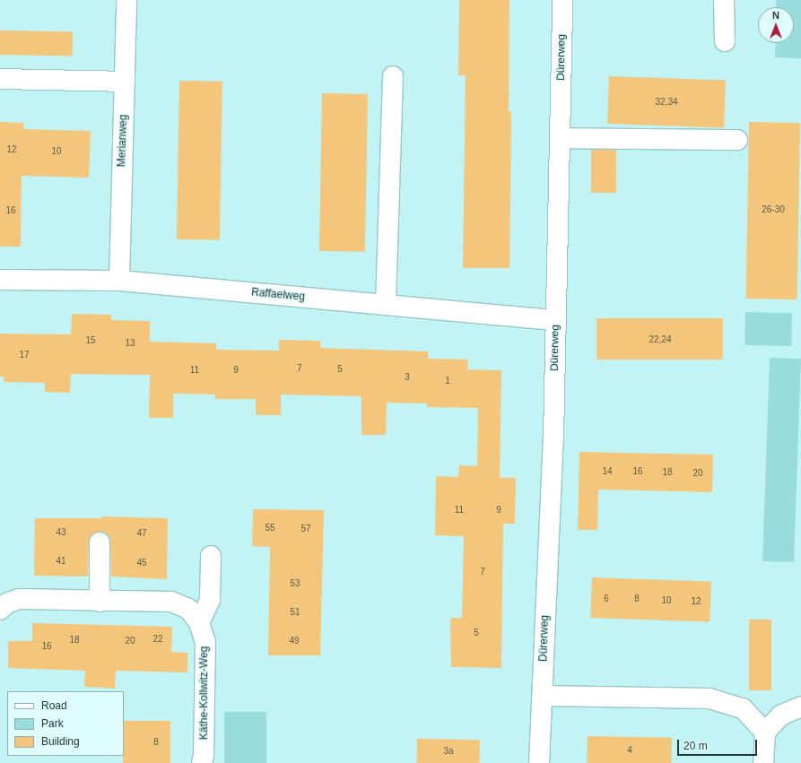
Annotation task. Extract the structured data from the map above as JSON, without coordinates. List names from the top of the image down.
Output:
{
  "streets": {
    "street": [
      "Dürerweg",
      "Merianweg",
      "Raffaelweg",
      "Käthe-Kollwitz-Weg"
    ]
  },
  "crossings": [
    ["Dürerweg", "Raffaelweg"],
    ["Merianweg", "Raffaelweg"]
  ],
  "house_numbers": [
    "32,34",
    "12",
    "10",
    "26-30",
    "16",
    "22,24",
    "15",
    "13",
    "17",
    "7",
    "5",
    "11",
    "9",
    "3",
    "1",
    "14",
    "16",
    "18",
    "20",
    "11",
    "9",
    "55",
    "57",
    "43",
    "47",
    "41",
    "45",
    "7",
    "53",
    "6",
    "8",
    "10",
    "12",
    "51",
    "5",
    "22",
    "18",
    "20",
    "49",
    "16",
    "8",
    "4",
    "3a"
  ],
  "legend": ["Road", "Park", "Building"],
  "scale_bar": "20 m",
  "north": "top"
}
